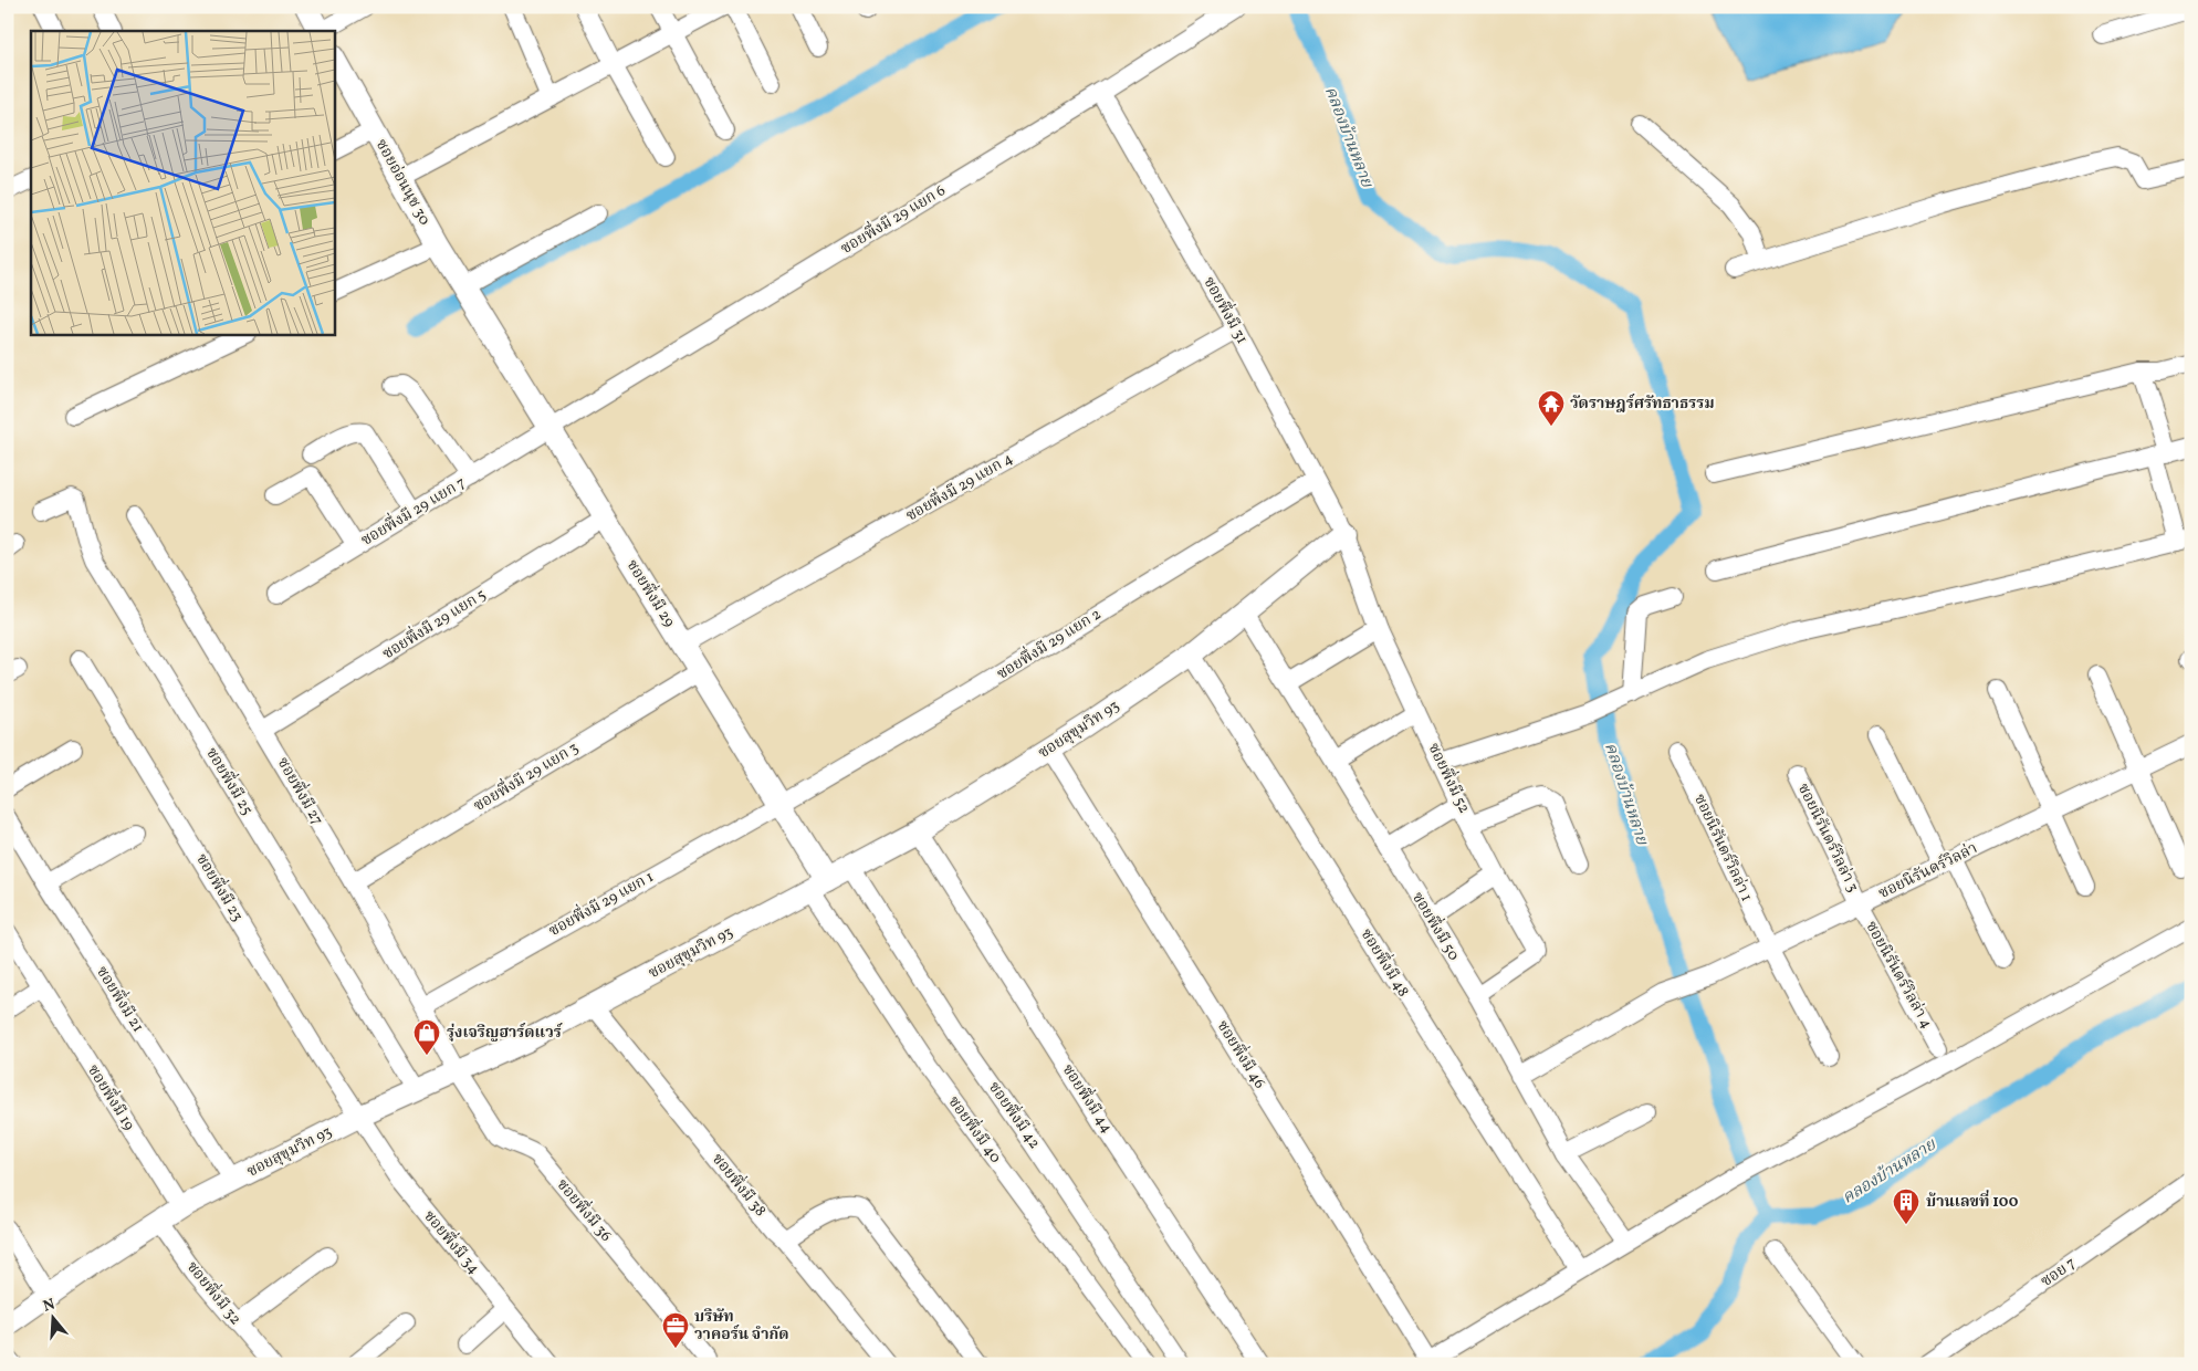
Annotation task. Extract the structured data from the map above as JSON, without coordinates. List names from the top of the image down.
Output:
{
  "streets": {
    "street": [
      "ซอยอ่อนนุช 30",
      "ซอยพึ่งมี 29 แยก 6",
      "ซอยพึ่งมี 31",
      "ซอยพึ่งมี 29 แยก 4",
      "ซอยพึ่งมี 29 แยก 7",
      "ซอยพึ่งมี 29",
      "ซอยพึ่งมี 29 แยก 5",
      "ซอยพึ่งมี 29 แยก 2",
      "ซอยสุขุมวิท 93",
      "ซอยพึ่งมี 29 แยก 3",
      "ซอยพึ่งมี 52",
      "ซอยพึ่งมี 25",
      "ซอยพึ่งมี 27",
      "ซอยนิรันดร์วิลล่า 3",
      "ซอยนิรันดร์วิลล่า 1",
      "ซอยนิรันดร์วิลล่า",
      "ซอยพึ่งมี 23",
      "ซอยพึ่งมี 29 แยก 1",
      "ซอยพึ่งมี 50",
      "ซอยพึ่งมี 48",
      "ซอยนิรันดร์วิลล่า 4",
      "ซอยพึ่งมี 21",
      "ซอยพึ่งมี 46",
      "ซอยพึ่งมี 19",
      "ซอยพึ่งมี 44",
      "ซอยพึ่งมี 42",
      "ซอยพึ่งมี 40",
      "ซอยพึ่งมี 38",
      "ซอยพึ่งมี 36",
      "ซอยพึ่งมี 34",
      "ซอย 7",
      "ซอยพึ่งมี 32"
    ]
  },
  "crossings": [
    ["ซอยอ่อนนุช 30", "ซอยพึ่งมี 29"],
    ["ซอยพึ่งมี 29 แยก 6", "ซอยพึ่งมี 31"],
    ["ซอยพึ่งมี 29 แยก 6", "ซอยพึ่งมี 29 แยก 7"],
    ["ซอยพึ่งมี 29 แยก 6", "ซอยพึ่งมี 29"],
    ["ซอยพึ่งมี 31", "ซอยพึ่งมี 29 แยก 4"],
    ["ซอยพึ่งมี 31", "ซอยพึ่งมี 29 แยก 2"],
    ["ซอยพึ่งมี 31", "ซอยสุขุมวิท 93"],
    ["ซอยพึ่งมี 31", "ซอยพึ่งมี 52"],
    ["ซอยพึ่งมี 29 แยก 4", "ซอยพึ่งมี 29"],
    ["ซอยพึ่งมี 29 แยก 7", "ซอยพึ่งมี 29"],
    ["ซอยพึ่งมี 29", "ซอยพึ่งมี 29 แยก 5"],
    ["ซอยพึ่งมี 29", "ซอยพึ่งมี 29 แยก 2"],
    ["ซอยพึ่งมี 29", "ซอยสุขุมวิท 93"],
    ["ซอยพึ่งมี 29", "ซอยพึ่งมี 29 แยก 3"],
    ["ซอยพึ่งมี 29", "ซอยพึ่งมี 29 แยก 1"],
    ["ซอยพึ่งมี 29", "ซอยพึ่งมี 40"],
    ["ซอยพึ่งมี 29 แยก 5", "ซอยพึ่งมี 27"],
    ["ซอยพึ่งมี 29 แยก 2", "ซอยพึ่งมี 29 แยก 1"],
    ["ซอยสุขุมวิท 93", "ซอยพึ่งมี 52"],
    ["ซอยสุขุมวิท 93", "ซอยพึ่งมี 25"],
    ["ซอยสุขุมวิท 93", "ซอยพึ่งมี 27"],
    ["ซอยสุขุมวิท 93", "ซอยพึ่งมี 23"],
    ["ซอยสุขุมวิท 93", "ซอยพึ่งมี 50"],
    ["ซอยสุขุมวิท 93", "ซอยพึ่งมี 48"],
    ["ซอยสุขุมวิท 93", "ซอยพึ่งมี 21"],
    ["ซอยสุขุมวิท 93", "ซอยพึ่งมี 46"],
    ["ซอยสุขุมวิท 93", "ซอยพึ่งมี 19"],
    ["ซอยสุขุมวิท 93", "ซอยพึ่งมี 44"],
    ["ซอยสุขุมวิท 93", "ซอยพึ่งมี 42"],
    ["ซอยสุขุมวิท 93", "ซอยพึ่งมี 40"],
    ["ซอยสุขุมวิท 93", "ซอยพึ่งมี 38"],
    ["ซอยสุขุมวิท 93", "ซอยพึ่งมี 36"],
    ["ซอยสุขุมวิท 93", "ซอยพึ่งมี 34"],
    ["ซอยสุขุมวิท 93", "ซอยพึ่งมี 32"],
    ["ซอยพึ่งมี 29 แยก 3", "ซอยพึ่งมี 27"],
    ["ซอยพึ่งมี 52", "ซอยพึ่งมี 50"],
    ["ซอยพึ่งมี 27", "ซอยพึ่งมี 29 แยก 1"],
    ["ซอยพึ่งมี 27", "ซอยพึ่งมี 36"],
    ["ซอยนิรันดร์วิลล่า 3", "ซอยนิรันดร์วิลล่า"],
    ["ซอยนิรันดร์วิลล่า 3", "ซอยนิรันดร์วิลล่า 4"],
    ["ซอยนิรันดร์วิลล่า 1", "ซอยนิรันดร์วิลล่า"],
    ["ซอยนิรันดร์วิลล่า", "ซอยพึ่งมี 50"],
    ["ซอยนิรันดร์วิลล่า", "ซอยนิรันดร์วิลล่า 4"],
    ["ซอยพึ่งมี 23", "ซอยพึ่งมี 34"]
  ],
  "water": ["คลองบ้านหลาย"],
  "places": {
    "temple": ["วัดราษฎร์ศรัทธาธรรม"],
    "shop": ["รุ่งเจริญฮาร์ดแวร์"],
    "building": ["บ้านเลขที่ 100"],
    "office": ["บริษัท วาคอร์น จำกัด"]
  },
  "north": "top"
}
